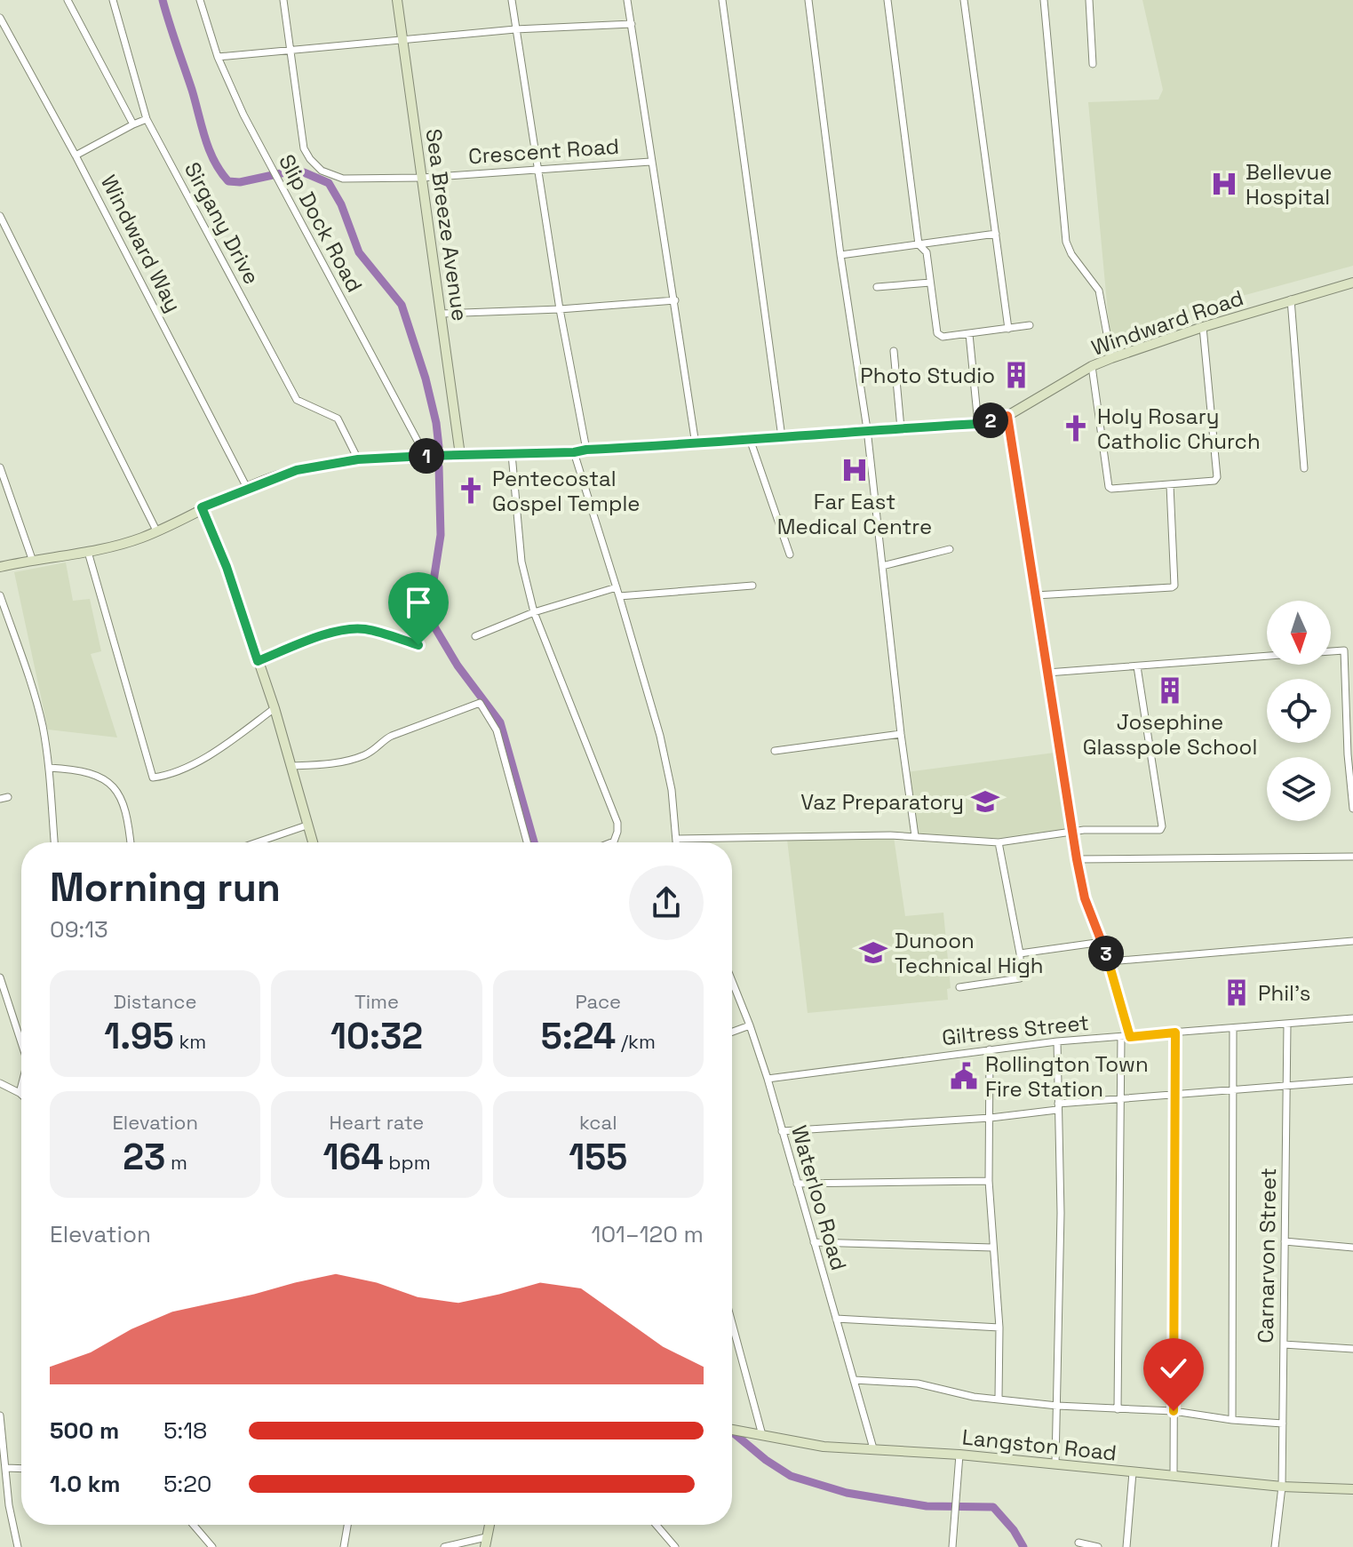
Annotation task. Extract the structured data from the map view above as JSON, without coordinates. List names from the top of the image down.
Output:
{
  "streets": {
    "main road": ["Sea Breeze Avenue", "Windward Road", "Langston Road"],
    "street": [
      "Crescent Road",
      "Sirgany Drive",
      "Slip Dock Road",
      "Windward Way",
      "Giltress Street",
      "Waterloo Road",
      "Carnarvon Street"
    ]
  },
  "crossings": [
    ["Crescent Road", "Sea Breeze Avenue"],
    ["Sirgany Drive", "Windward Road"],
    ["Slip Dock Road", "Windward Road"],
    ["Sea Breeze Avenue", "Windward Road"],
    ["Windward Way", "Windward Road"],
    ["Giltress Street", "Waterloo Road"],
    ["Giltress Street", "Carnarvon Street"],
    ["Waterloo Road", "Langston Road"],
    ["Carnarvon Street", "Langston Road"]
  ],
  "places": {
    "hospital": ["Bellevue Hospital", "Far East Medical Centre"],
    "building": ["Photo Studio", "Josephine Glasspole School", "Phil's"],
    "church": ["Holy Rosary Catholic Church", "Pentecostal Gospel Temple"],
    "school or university": ["Vaz Preparatory", "Dunoon Technical High"],
    "public building": ["Rollington Town Fire Station"]
  },
  "north": "bottom",
  "page": {
    "pins": ["2", "1", "3"],
    "heading": ["Morning run", "09:13"],
    "stats": [
      ["Distance", "1.95 km"],
      ["Time", "10:32"],
      ["Pace", "5:24 /km"],
      ["Elevation", "23 m"],
      ["Heart rate", "164 bpm"],
      ["kcal", "155"]
    ],
    "chart": ["Elevation", "101–120 m"],
    "list": [
      {
        "name": "500 m",
        "note": "5:18"
      },
      {
        "name": "1.0 km",
        "note": "5:20"
      }
    ]
  }
}
